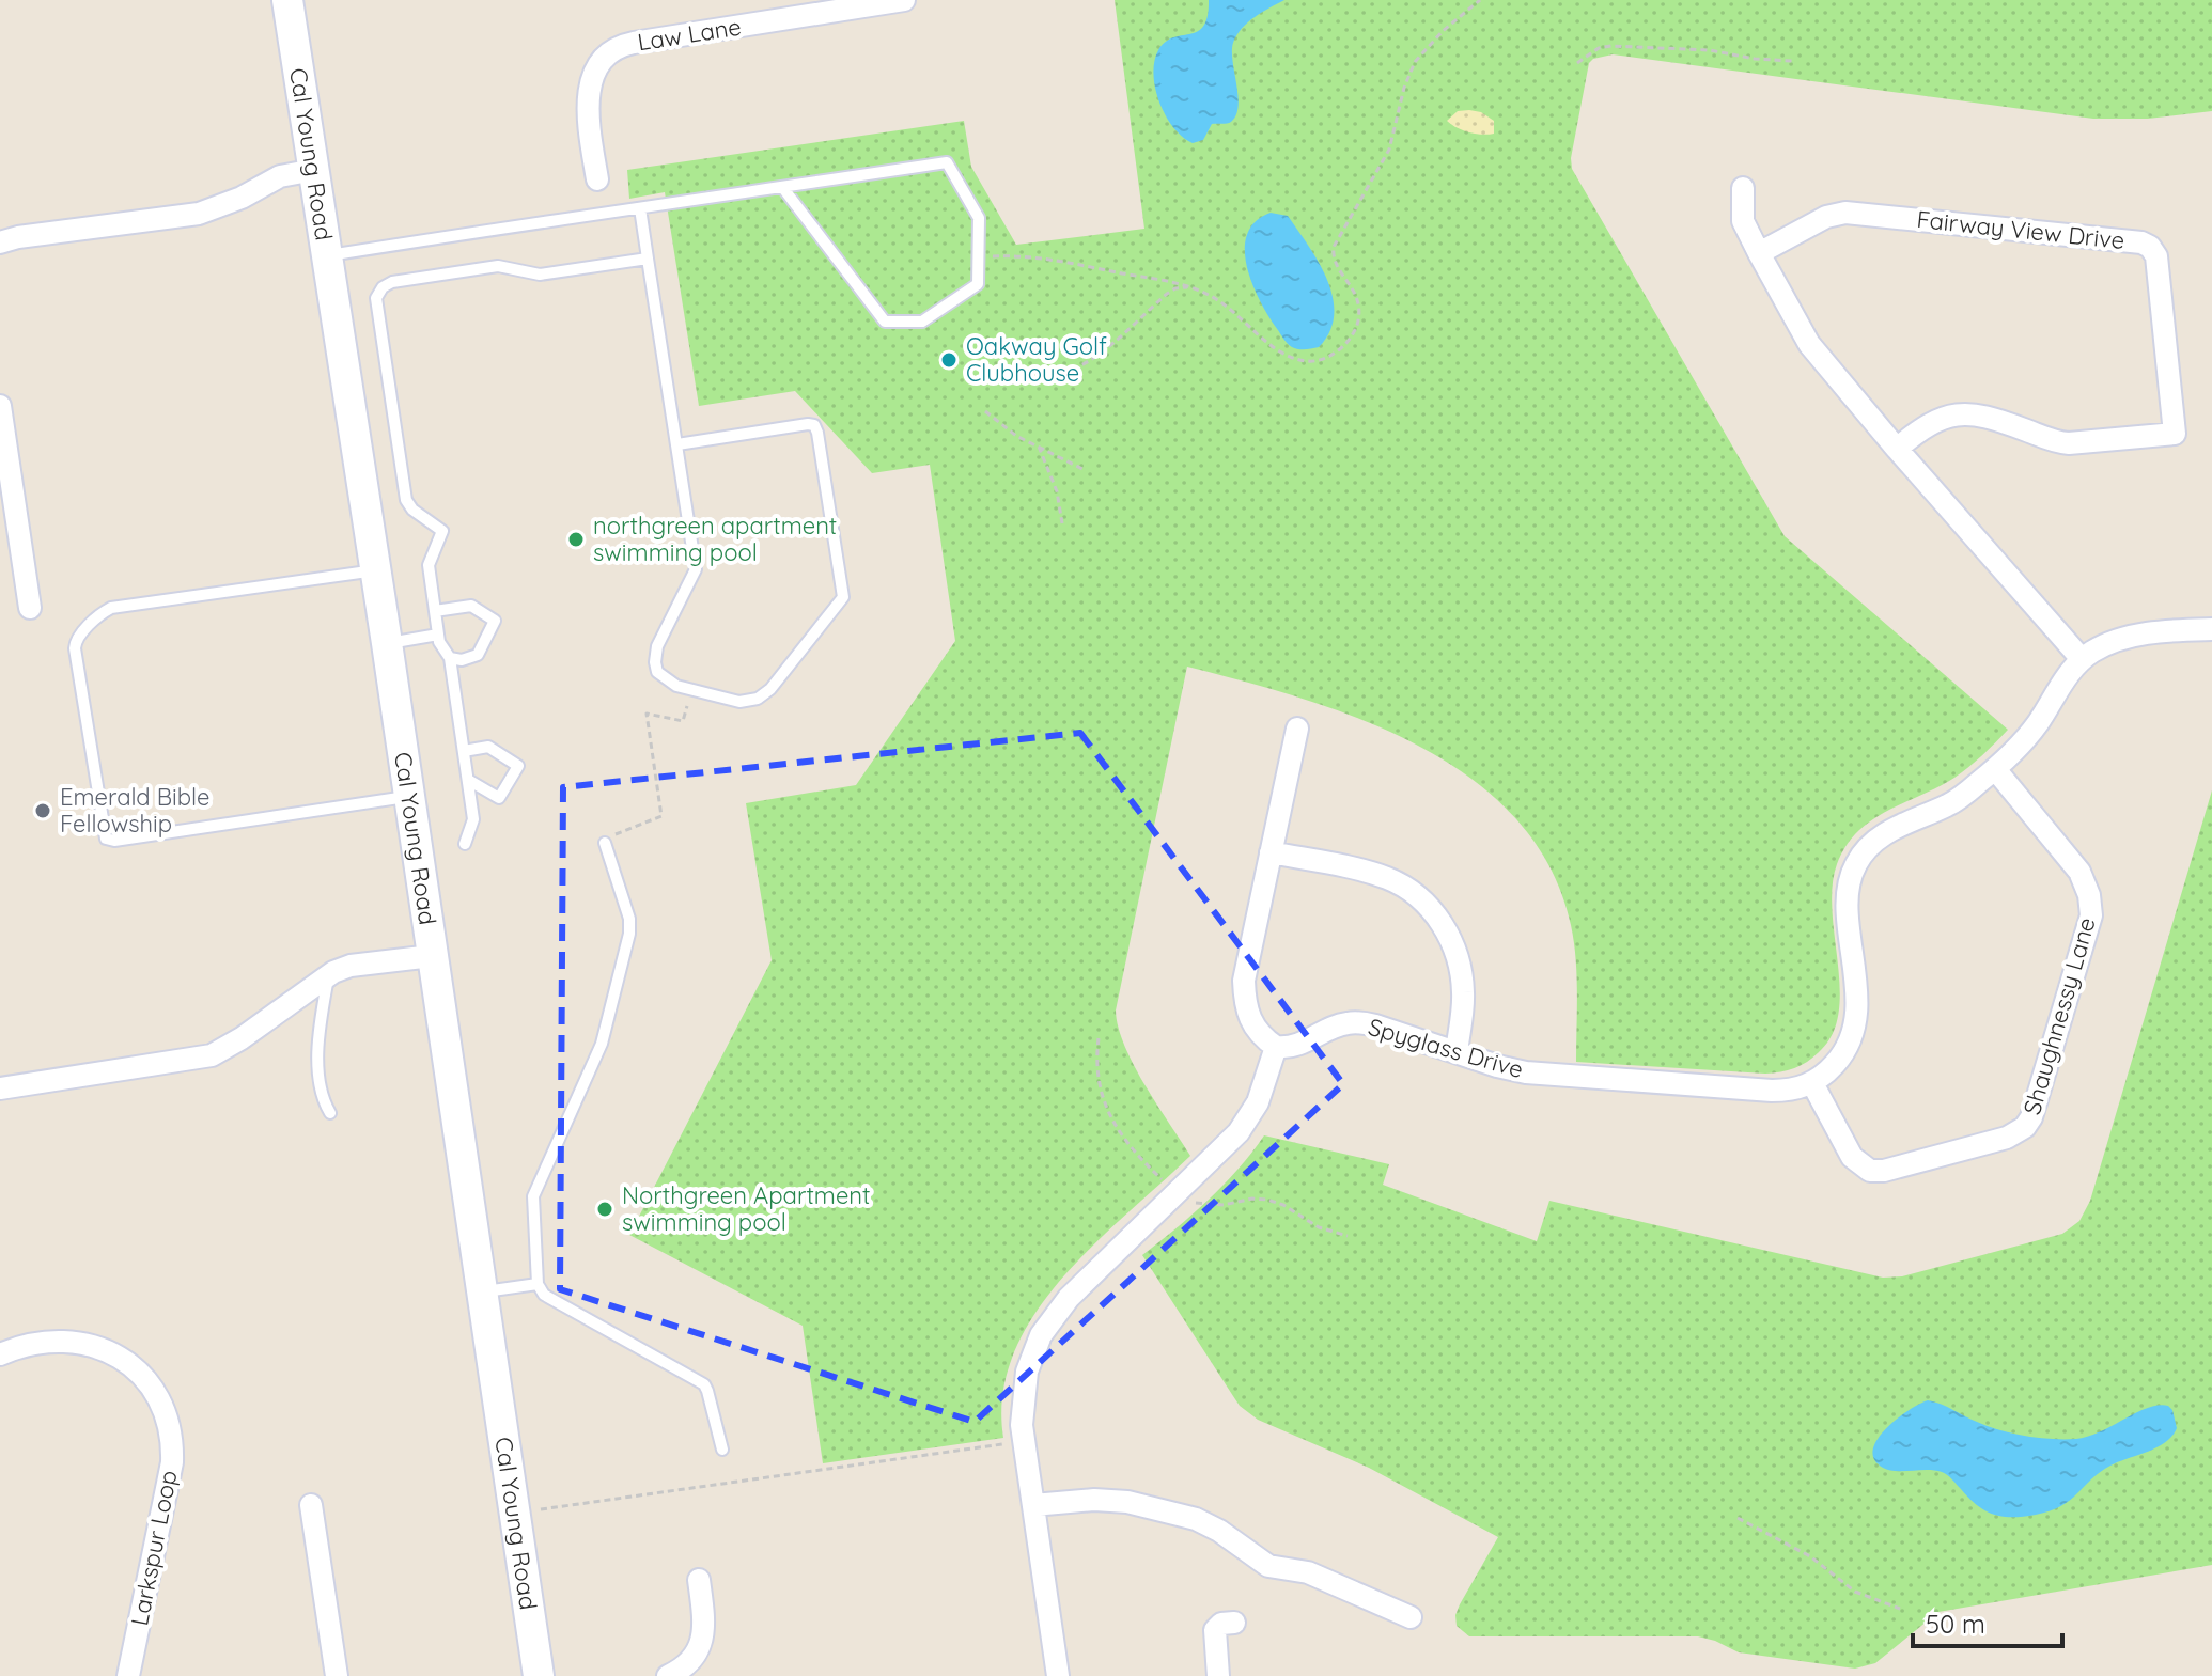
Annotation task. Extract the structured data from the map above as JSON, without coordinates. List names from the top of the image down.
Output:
{
  "streets": {
    "main road": ["Cal Young Road"],
    "street": [
      "Law Lane",
      "Fairway View Drive",
      "Shaughnessy Lane",
      "Spyglass Drive",
      "Larkspur Loop"
    ]
  },
  "crossings": [
    ["Shaughnessy Lane", "Spyglass Drive"]
  ],
  "places": [
    "Oakway Golf Clubhouse",
    "northgreen apartment swimming pool",
    "Emerald Bible Fellowship",
    "Northgreen Apartment swimming pool"
  ],
  "scale_bar": "50 m"
}
